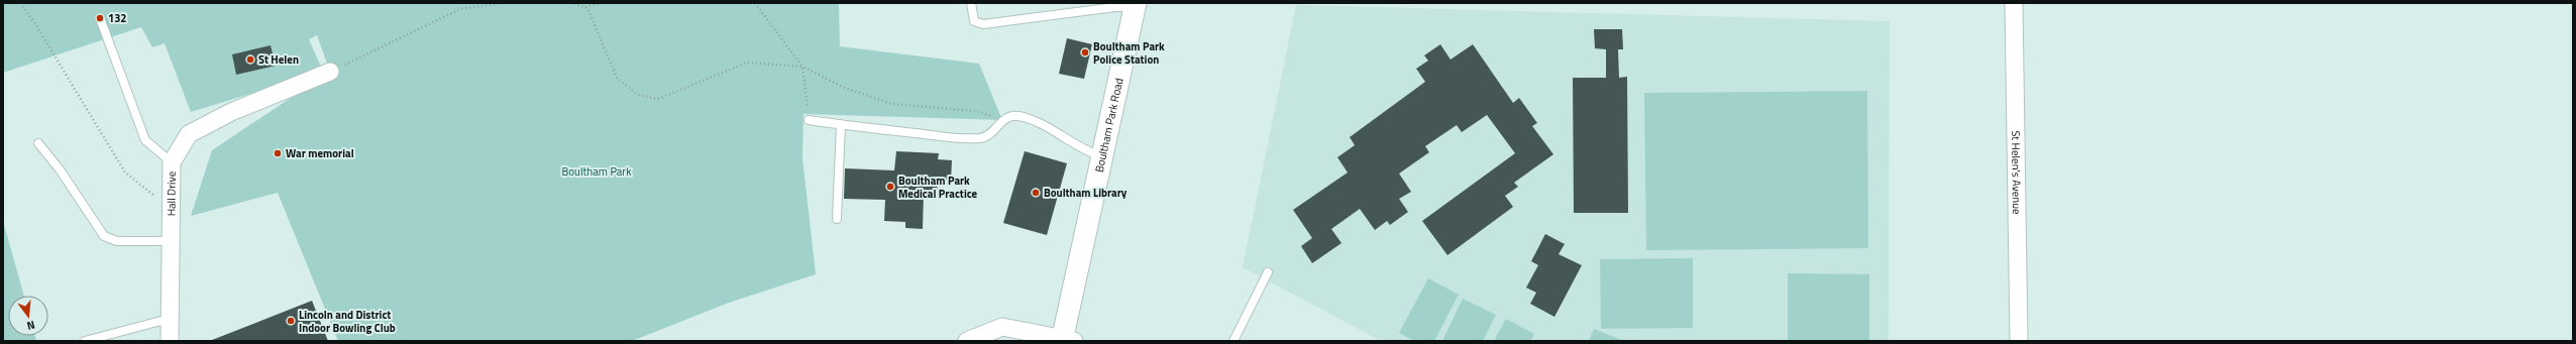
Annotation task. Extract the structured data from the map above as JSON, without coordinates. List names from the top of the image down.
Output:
{
  "streets": {
    "street": ["Boultham Park Road", "St Helen's Avenue", "Hall Drive"]
  },
  "parks": ["Boultham Park"],
  "places": [
    "132",
    "Boultham Park Police Station",
    "St Helen",
    "War memorial",
    "Boultham Park Medical Practice",
    "Boultham Library",
    "Lincoln and District Indoor Bowling Club"
  ],
  "north": "bottom"
}
